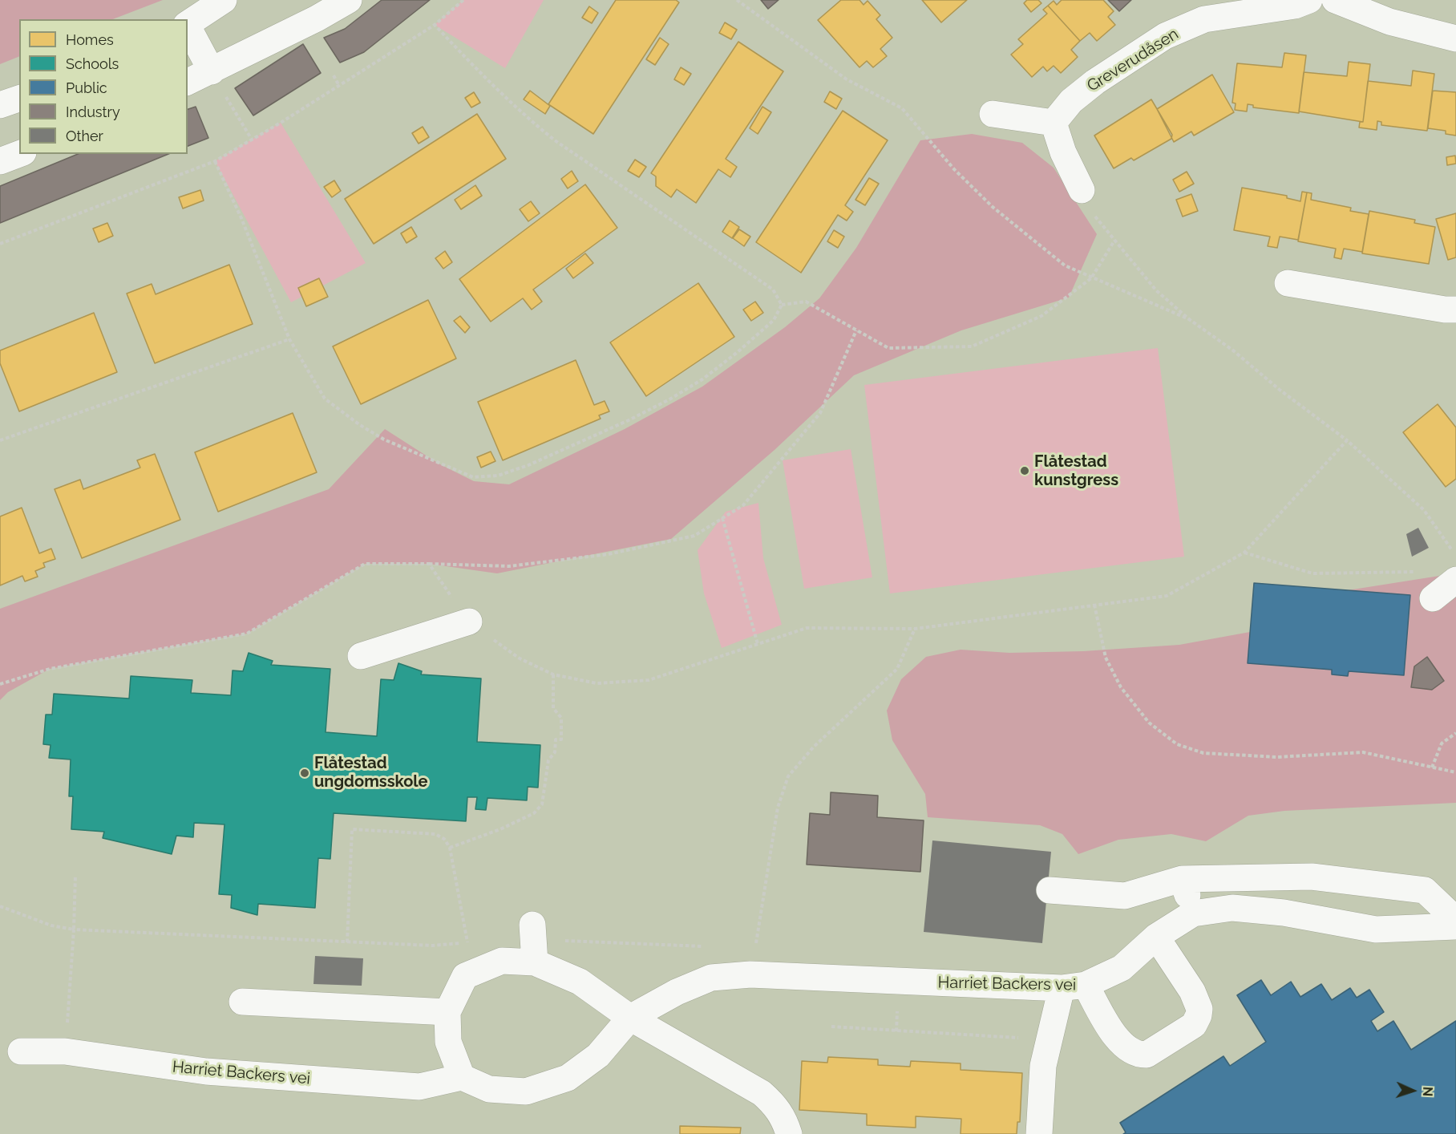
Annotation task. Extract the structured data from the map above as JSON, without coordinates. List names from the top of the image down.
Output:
{
  "streets": {
    "street": ["Greverudåsen", "Harriet Backers vei"]
  },
  "places": ["Flåtestad kunstgress", "Flåtestad ungdomsskole"],
  "legend": [
    "Homes",
    "Schools",
    "Public",
    "Industry",
    "Other"
  ],
  "north": "right"
}
